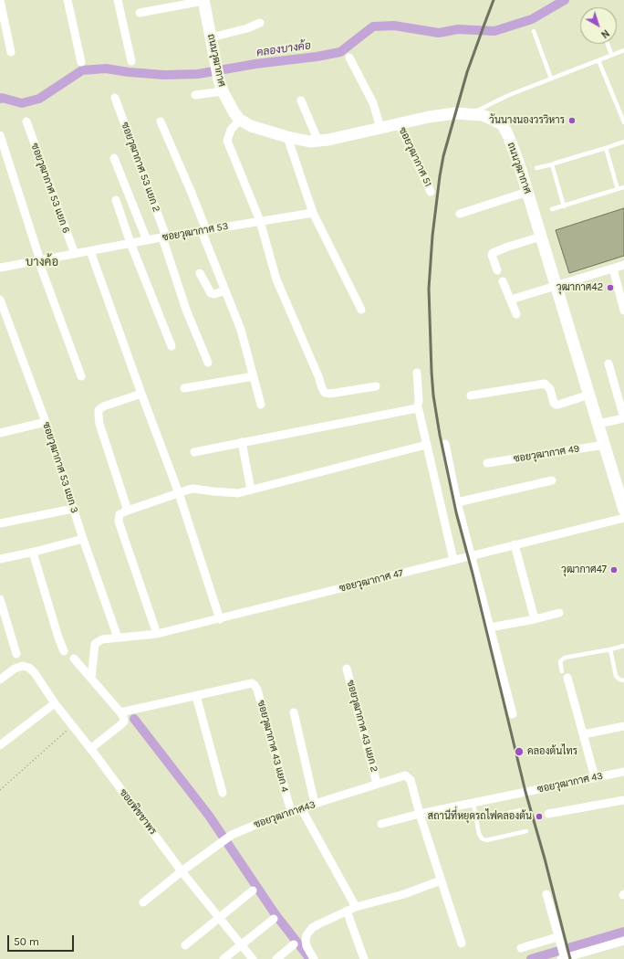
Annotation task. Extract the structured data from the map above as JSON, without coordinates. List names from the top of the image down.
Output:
{
  "streets": {
    "main road": ["ถนนวุฒากาศ"],
    "street": [
      "ซอยวุฒากาศ 51",
      "ซอยวุฒากาศ 53 แยก 2",
      "ซอยวุฒากาศ 53 แยก 6",
      "ซอยวุฒากาศ 53",
      "ซอยวุฒากาศ 49",
      "ซอยวุฒากาศ 53 แยก 3",
      "ซอยวุฒากาศ 47",
      "ซอยวุฒากาศ 43 แยก 2",
      "ซอยวุฒากาศ 43 แยก 4",
      "ซอยวุฒากาศ 43",
      "ซอยพิชชาพร",
      "ซอยวุฒากาศ43"
    ]
  },
  "crossings": [
    ["ถนนวุฒากาศ", "ซอยวุฒากาศ 51"],
    ["ถนนวุฒากาศ", "ซอยวุฒากาศ 49"],
    ["ซอยวุฒากาศ 53 แยก 2", "ซอยวุฒากาศ 53"],
    ["ซอยวุฒากาศ 53 แยก 6", "ซอยวุฒากาศ 53"],
    ["ซอยวุฒากาศ 53 แยก 3", "ซอยวุฒากาศ 47"],
    ["ซอยวุฒากาศ 43 แยก 2", "ซอยวุฒากาศ43"],
    ["ซอยวุฒากาศ 43 แยก 4", "ซอยวุฒากาศ43"],
    ["ซอยพิชชาพร", "ซอยวุฒากาศ43"]
  ],
  "districts": ["บางค้อ"],
  "water": ["คลองบางค้อ"],
  "places": [
    "วันนางนองวรวิหาร",
    "วุฒากาศ42",
    "วุฒากาศ47",
    "คลองต้นไทร",
    "สถานีที่หยุดรถไฟคลองต้น"
  ],
  "scale_bar": "50 m",
  "north": "bottom right"
}
